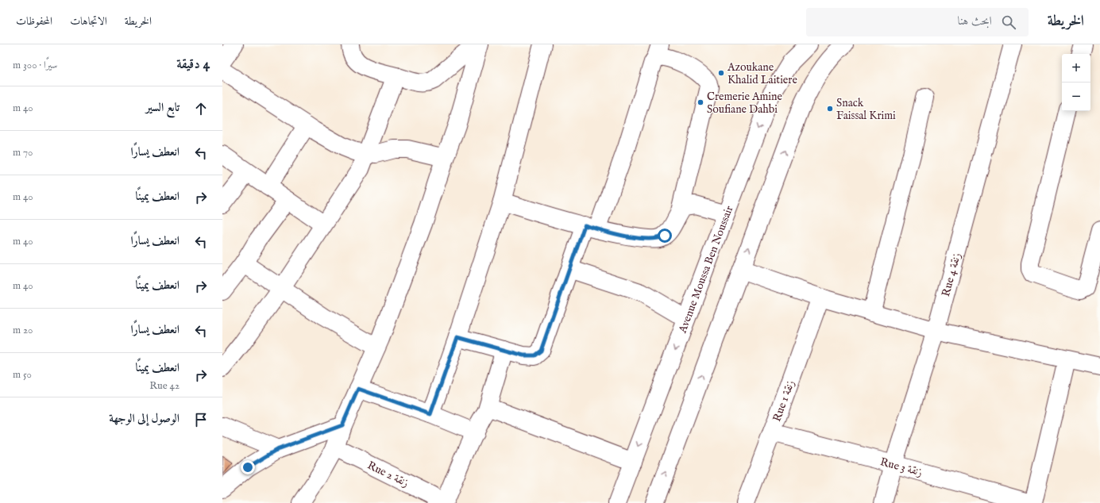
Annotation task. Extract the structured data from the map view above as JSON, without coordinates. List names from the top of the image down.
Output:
{
  "streets": {
    "street": [
      "Avenue Moussa Ben Noussair",
      "Rue 4 زنقة",
      "Rue 1 زنقة",
      "Rue 3 زنقة",
      "Rue 2 زنقة"
    ]
  },
  "crossings": [
    ["Rue 4 زنقة", "Rue 3 زنقة"],
    ["Rue 1 زنقة", "Rue 3 زنقة"]
  ],
  "places": ["Azoukane Khalid Laitiere", "Cremerie Amine Soufiane Dahbi", "Snack Faissal Krimi"],
  "page": {
    "header": "الخريطة",
    "search": "ابحث هنا",
    "nav": ["الخريطة", "الاتجاهات", "المحفوظات"],
    "heading": ["4 دقيقة", "سيرًا · 300 m"],
    "map_buttons": ["+", "−"],
    "list": [
      ["تابع السير", "40 m"],
      ["انعطف يسارًا", "70 m"],
      ["انعطف يمينًا", "40 m"],
      ["انعطف يسارًا", "40 m"],
      ["انعطف يمينًا", "40 m"],
      ["انعطف يسارًا", "20 m"],
      ["انعطف يمينًا", "Rue 42", "50 m"],
      "الوصول إلى الوجهة"
    ]
  }
}
